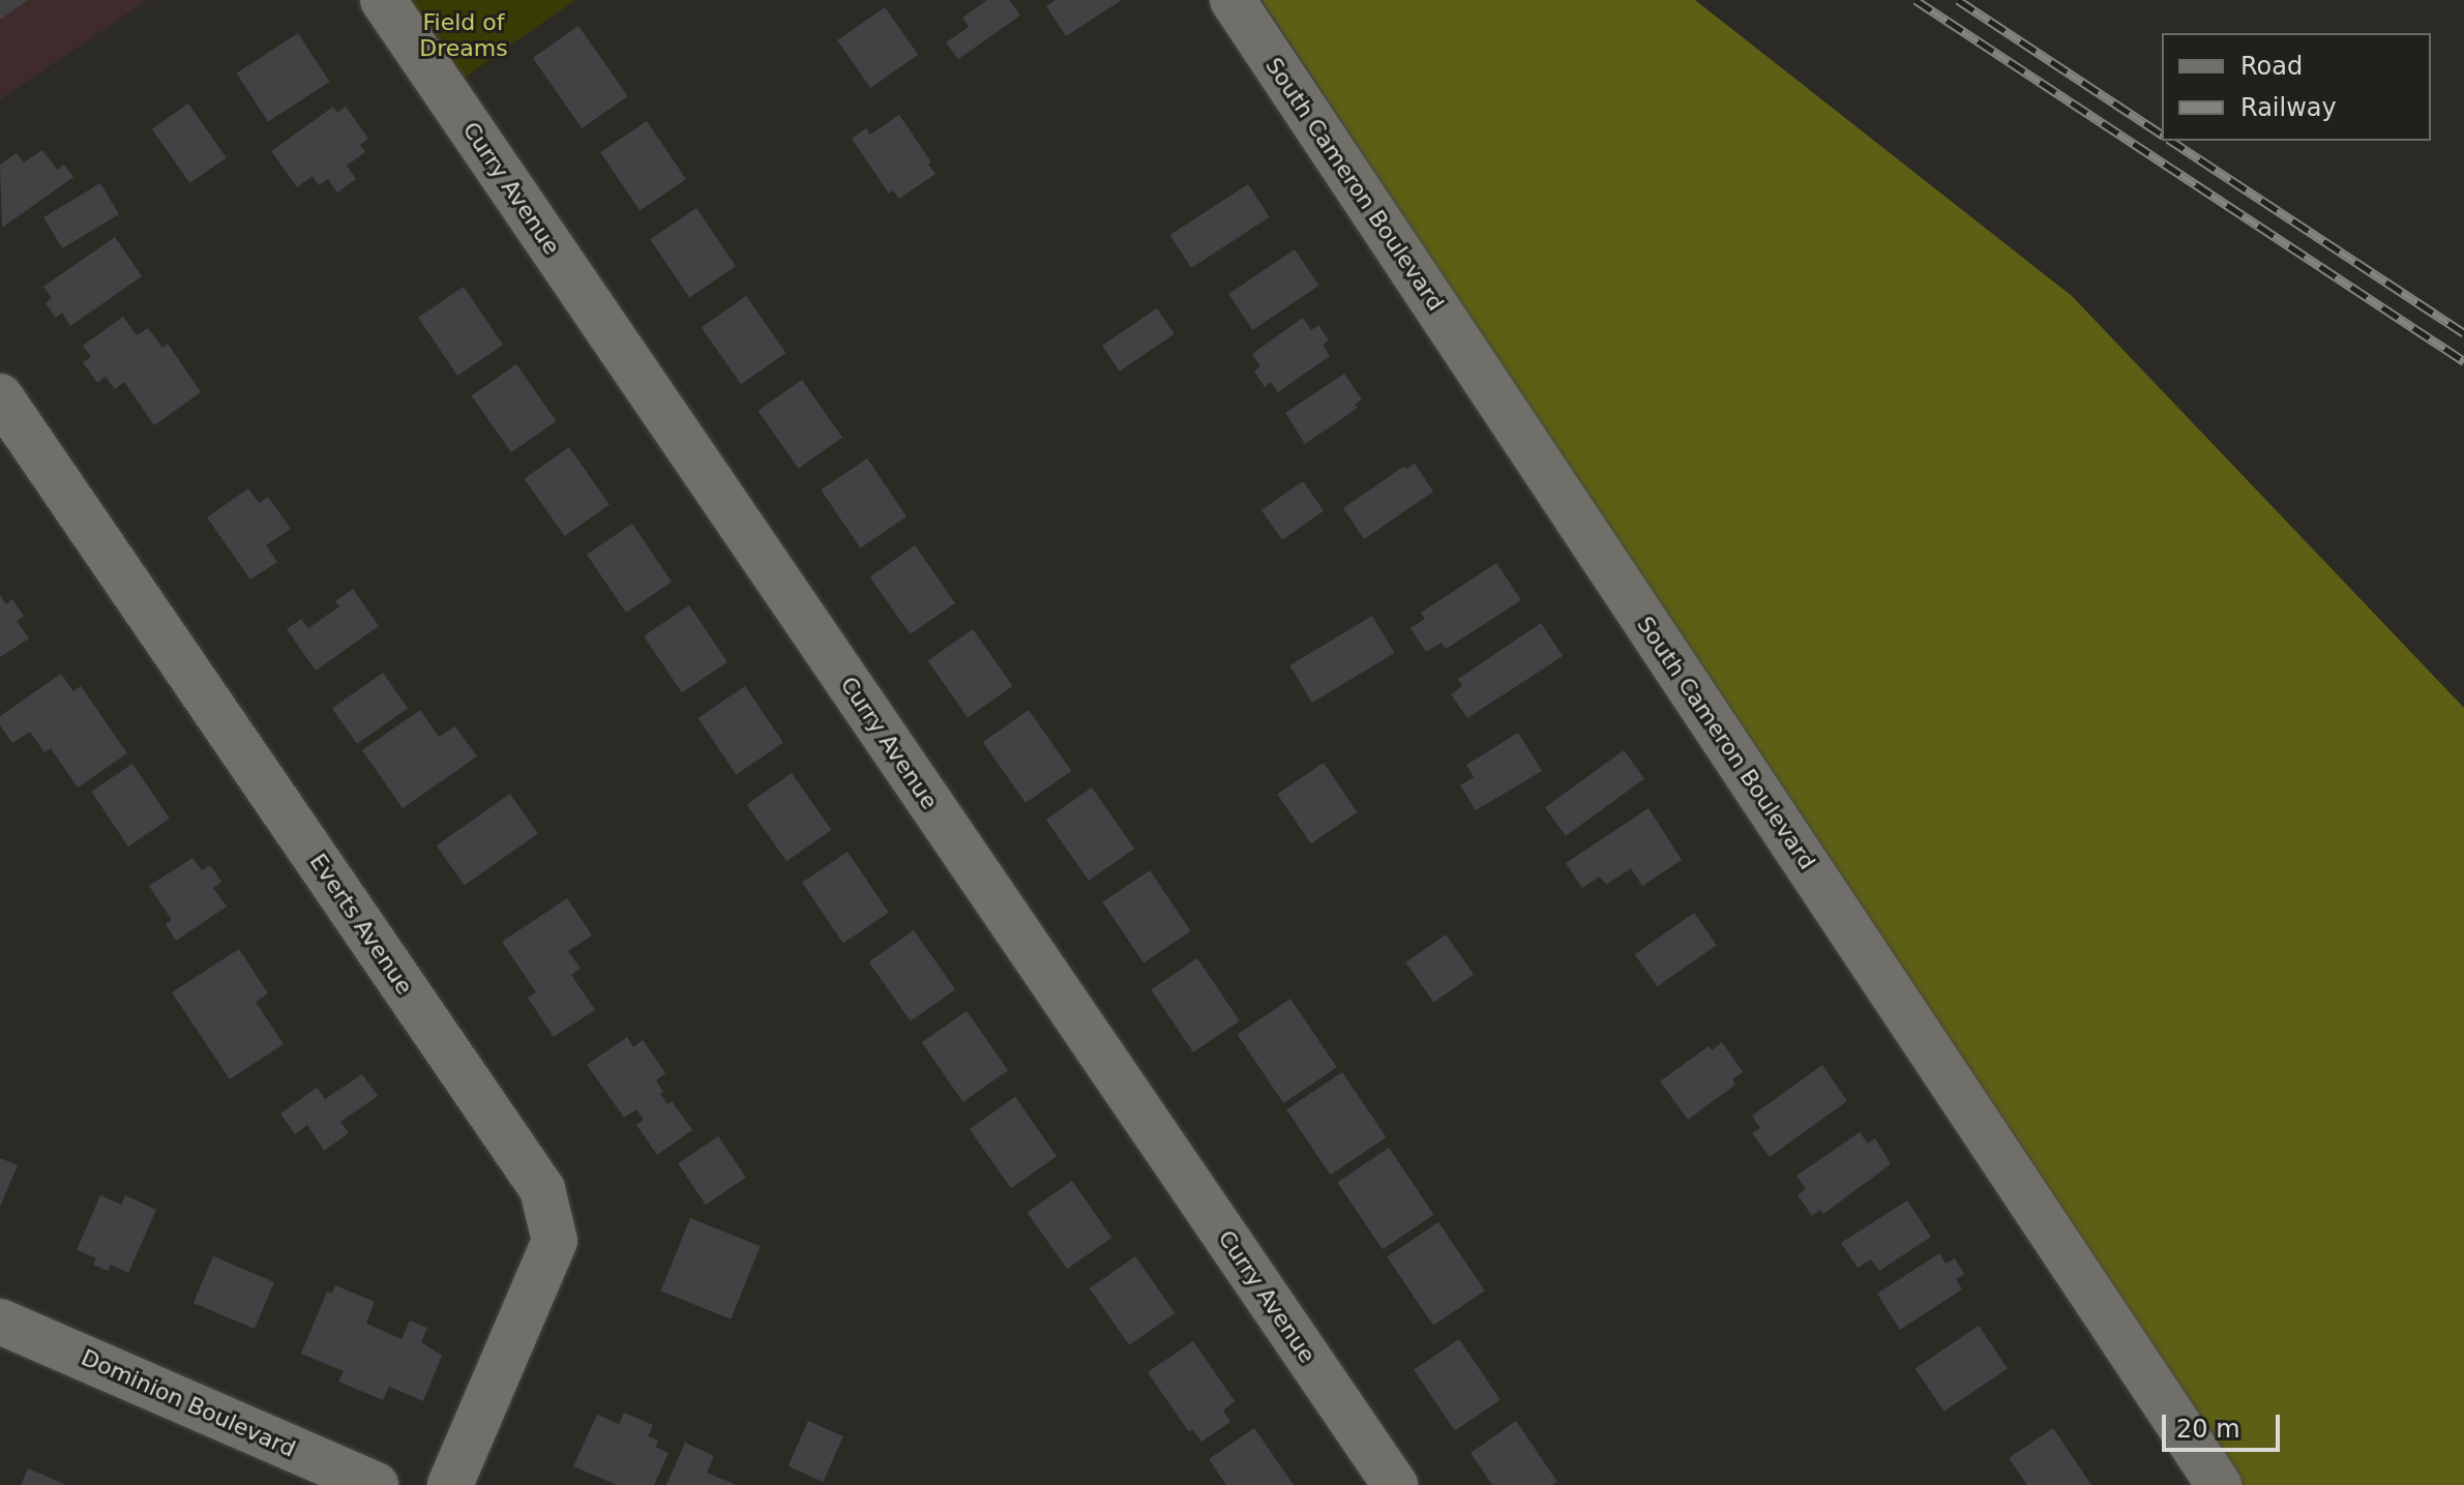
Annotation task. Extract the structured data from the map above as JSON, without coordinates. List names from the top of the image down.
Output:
{
  "streets": {
    "street": [
      "South Cameron Boulevard",
      "Curry Avenue",
      "Everts Avenue",
      "Dominion Boulevard"
    ]
  },
  "parks": ["Field of Dreams"],
  "legend": ["Road", "Railway"],
  "scale_bar": "20 m"
}
